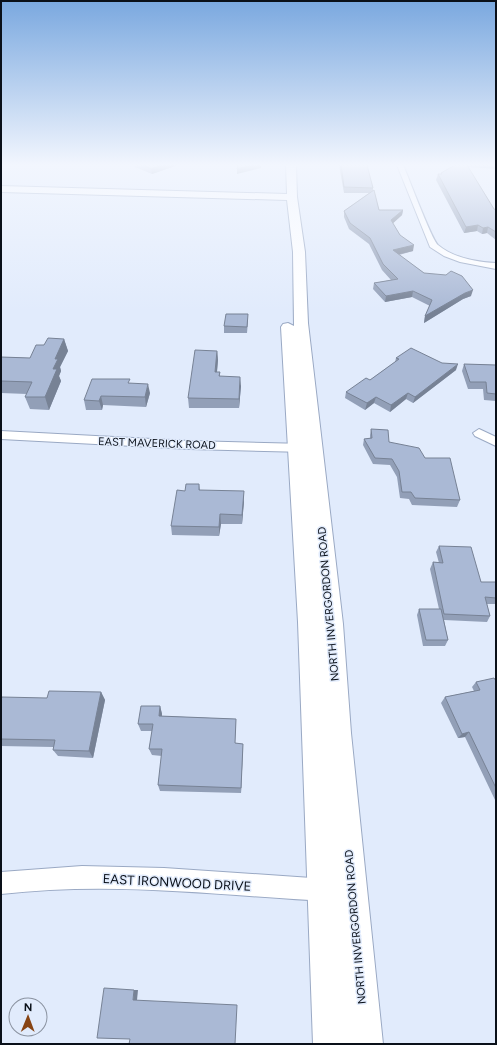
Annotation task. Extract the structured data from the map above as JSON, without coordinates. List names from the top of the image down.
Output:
{
  "streets": {
    "street": ["EAST MAVERICK ROAD", "NORTH INVERGORDON ROAD", "EAST IRONWOOD DRIVE"]
  },
  "crossings": [
    ["EAST MAVERICK ROAD", "NORTH INVERGORDON ROAD"],
    ["NORTH INVERGORDON ROAD", "EAST IRONWOOD DRIVE"]
  ],
  "north": "top"
}
